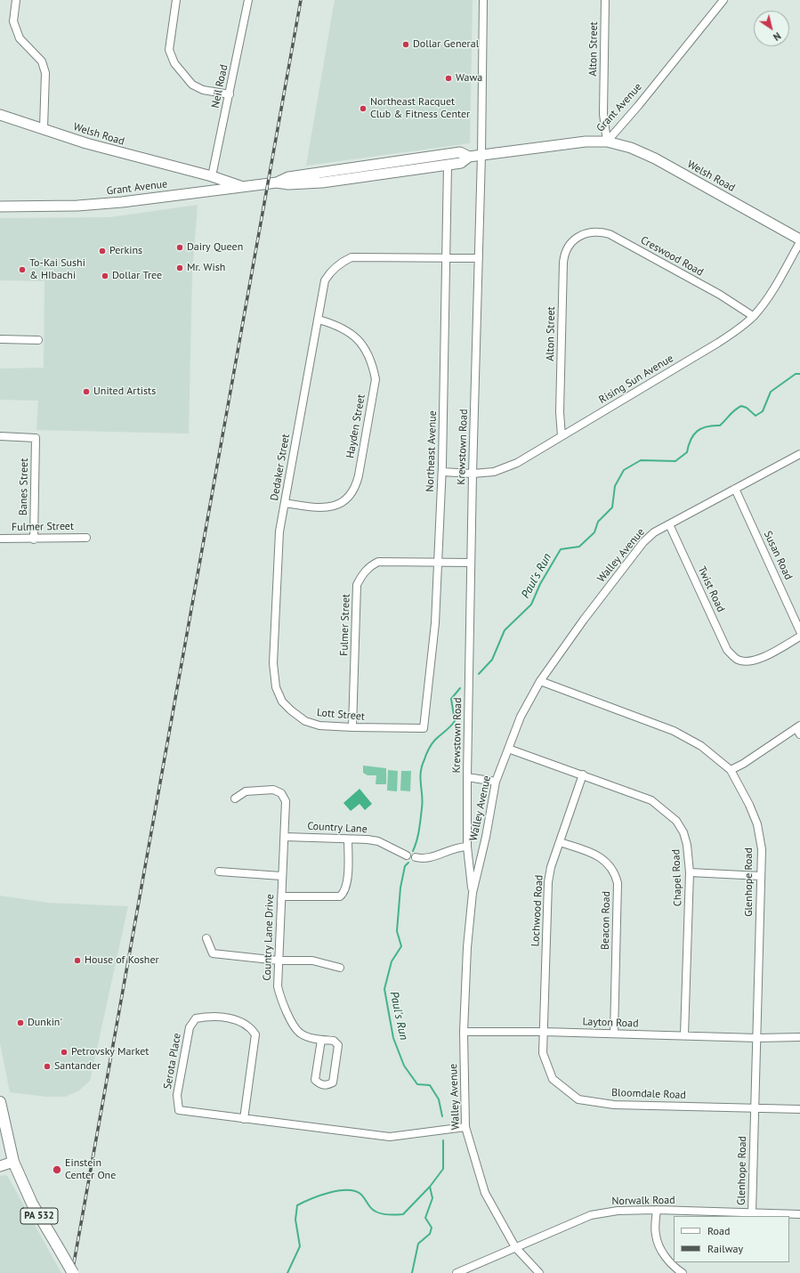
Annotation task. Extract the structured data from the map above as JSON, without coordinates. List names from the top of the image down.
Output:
{
  "streets": {
    "main road": ["Grant Avenue", "Welsh Road", "PA 532"],
    "street": [
      "Alton Street",
      "Neil Road",
      "Creswood Road",
      "Rising Sun Avenue",
      "Hayden Street",
      "Krewstown Road",
      "Northeast Avenue",
      "Dedaker Street",
      "Banes Street",
      "Fulmer Street",
      "Walley Avenue",
      "Susan Road",
      "Twist Road",
      "Lott Street",
      "Country Lane",
      "Chapel Road",
      "Glenhope Road",
      "Lochwood Road",
      "Beacon Road",
      "Country Lane Drive",
      "Layton Road",
      "Serota Place",
      "Bloomdale Road",
      "Norwalk Road"
    ]
  },
  "crossings": [
    ["Alton Street", "Grant Avenue"],
    ["Alton Street", "Welsh Road"],
    ["Alton Street", "Creswood Road"],
    ["Alton Street", "Rising Sun Avenue"],
    ["Neil Road", "Welsh Road"],
    ["Grant Avenue", "Welsh Road"],
    ["Grant Avenue", "Krewstown Road"],
    ["Grant Avenue", "Northeast Avenue"],
    ["Welsh Road", "Rising Sun Avenue"],
    ["Creswood Road", "Rising Sun Avenue"],
    ["Rising Sun Avenue", "Krewstown Road"],
    ["Rising Sun Avenue", "Northeast Avenue"],
    ["Hayden Street", "Dedaker Street"],
    ["Krewstown Road", "Fulmer Street"],
    ["Krewstown Road", "Walley Avenue"],
    ["Northeast Avenue", "Dedaker Street"],
    ["Northeast Avenue", "Fulmer Street"],
    ["Northeast Avenue", "Lott Street"],
    ["Dedaker Street", "Lott Street"],
    ["Banes Street", "Fulmer Street"],
    ["Fulmer Street", "Lott Street"],
    ["Walley Avenue", "Susan Road"],
    ["Walley Avenue", "Twist Road"],
    ["Walley Avenue", "Chapel Road"],
    ["Walley Avenue", "Glenhope Road"],
    ["Walley Avenue", "Layton Road"],
    ["Walley Avenue", "Serota Place"],
    ["Walley Avenue", "Norwalk Road"],
    ["Country Lane", "Country Lane Drive"],
    ["Chapel Road", "Lochwood Road"],
    ["Chapel Road", "Layton Road"],
    ["Glenhope Road", "Layton Road"],
    ["Glenhope Road", "Bloomdale Road"],
    ["Glenhope Road", "Norwalk Road"],
    ["Lochwood Road", "Beacon Road"],
    ["Lochwood Road", "Layton Road"],
    ["Lochwood Road", "Bloomdale Road"],
    ["Beacon Road", "Layton Road"],
    ["Layton Road", "Bloomdale Road"]
  ],
  "water": ["Paul's Run"],
  "places": [
    "Dollar General",
    "Wawa",
    "Northeast Racquet Club & Fitness Center",
    "Dairy Queen",
    "Perkins",
    "Mr. Wish",
    "To-Kai Sushi & HIbachi",
    "Dollar Tree",
    "United Artists",
    "House of Kosher",
    "Dunkin'",
    "Petrovsky Market",
    "Santander",
    "Einstein Center One"
  ],
  "legend": ["Road", "Railway"],
  "north": "bottom right"
}
